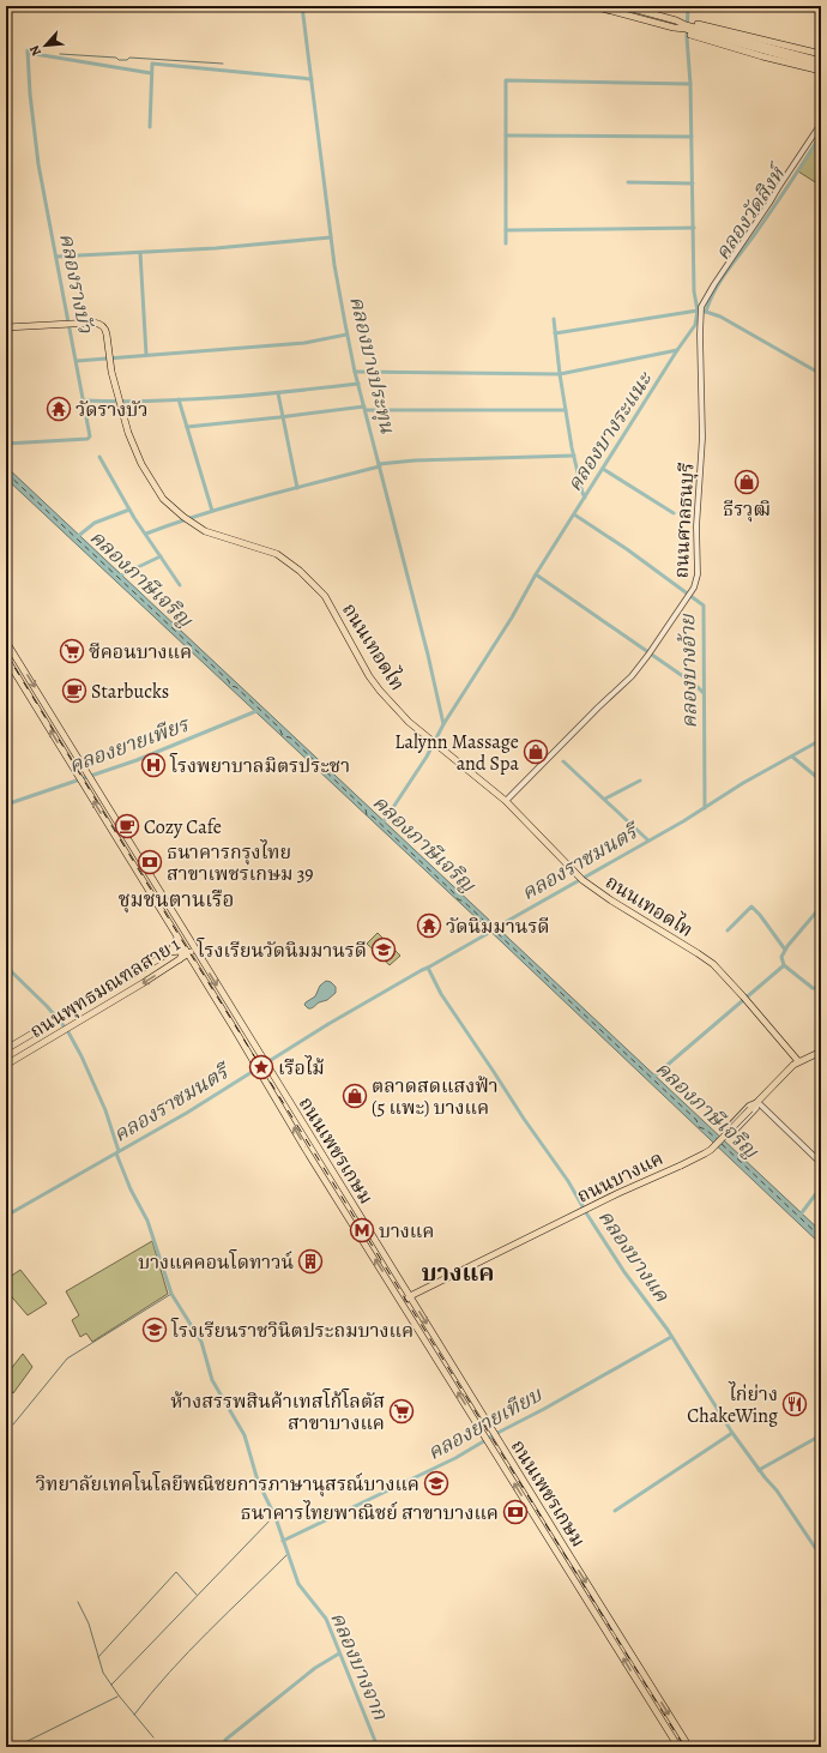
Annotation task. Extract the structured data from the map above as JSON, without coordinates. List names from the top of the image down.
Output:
{
  "streets": {
    "main road": [
      "ถนนเทอดไท",
      "ถนนพุทธมณฑลสาย 1",
      "ถนนเพชรเกษม",
      "ถนนบางแค"
    ],
    "street": ["ถนนศาลธนบุรี"]
  },
  "crossings": [
    ["ถนนศาลธนบุรี", "ถนนเทอดไท"],
    ["ถนนเทอดไท", "ถนนบางแค"],
    ["ถนนพุทธมณฑลสาย 1", "ถนนเพชรเกษม"],
    ["ถนนเพชรเกษม", "ถนนบางแค"]
  ],
  "districts": ["ชุมชนตานเรือ", "บางแค"],
  "water": [
    "คลองวัดสิงห์",
    "คลองรางบัว",
    "คลองบางประทุน",
    "คลองบางระแนะ",
    "คลองภาษีเจริญ",
    "คลองบางอ้าย",
    "คลองยายเพียร",
    "คลองราชมนตรี",
    "คลองบางแค",
    "คลองยายเทียบ",
    "คลองบางจาก"
  ],
  "places": {
    "temple": ["วัดรางบัว", "วัดนิมมานรดี"],
    "shop": ["ธีรวุฒิ", "Lalynn Massage and Spa", "ตลาดสดแสงฟ้า (5 แพะ) บางแค"],
    "supermarket": ["ซีคอนบางแค", "ห้างสรรพสินค้าเทสโก้โลตัส สาขาบางแค"],
    "cafe": ["Starbucks", "Cozy Cafe"],
    "hospital": ["โรงพยาบาลมิตรประชา"],
    "bank": ["ธนาคารกรุงไทย สาขาเพชรเกษม 39", "ธนาคารไทยพาณิชย์ สาขาบางแค"],
    "school or university": ["โรงเรียนวัดนิมมานรดี", "โรงเรียนราชวินิตประถมบางแค", "วิทยาลัยเทคโนโลยีพณิชยการภาษานุสรณ์บางแค"],
    "place": ["เรือไม้"],
    "metro station": ["บางแค"],
    "building": ["บางแคคอนโดทาวน์"],
    "restaurant": ["ไก่ย่าง ChakeWing"]
  },
  "north": "bottom left"
}
